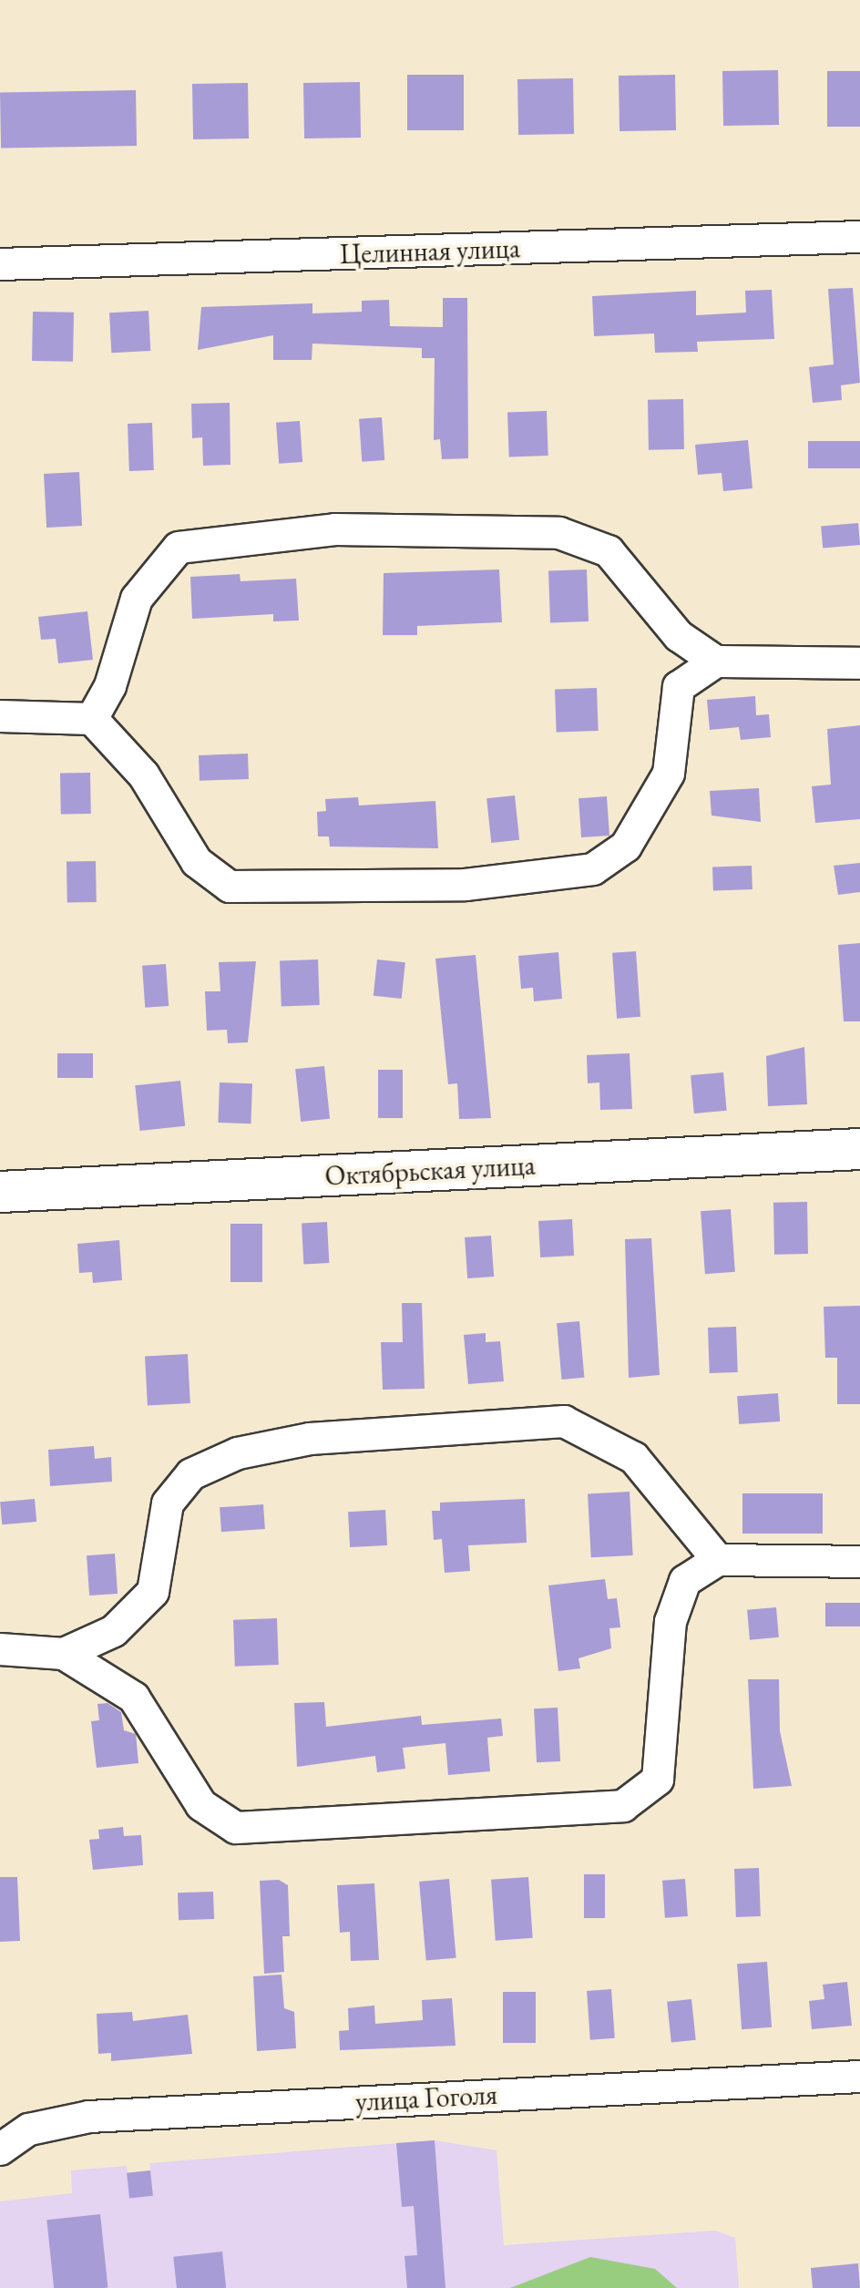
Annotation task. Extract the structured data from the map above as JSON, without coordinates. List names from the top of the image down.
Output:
{
  "streets": {
    "street": ["Целинная улица", "Октябрьская улица", "улица Гоголя"]
  }
}
